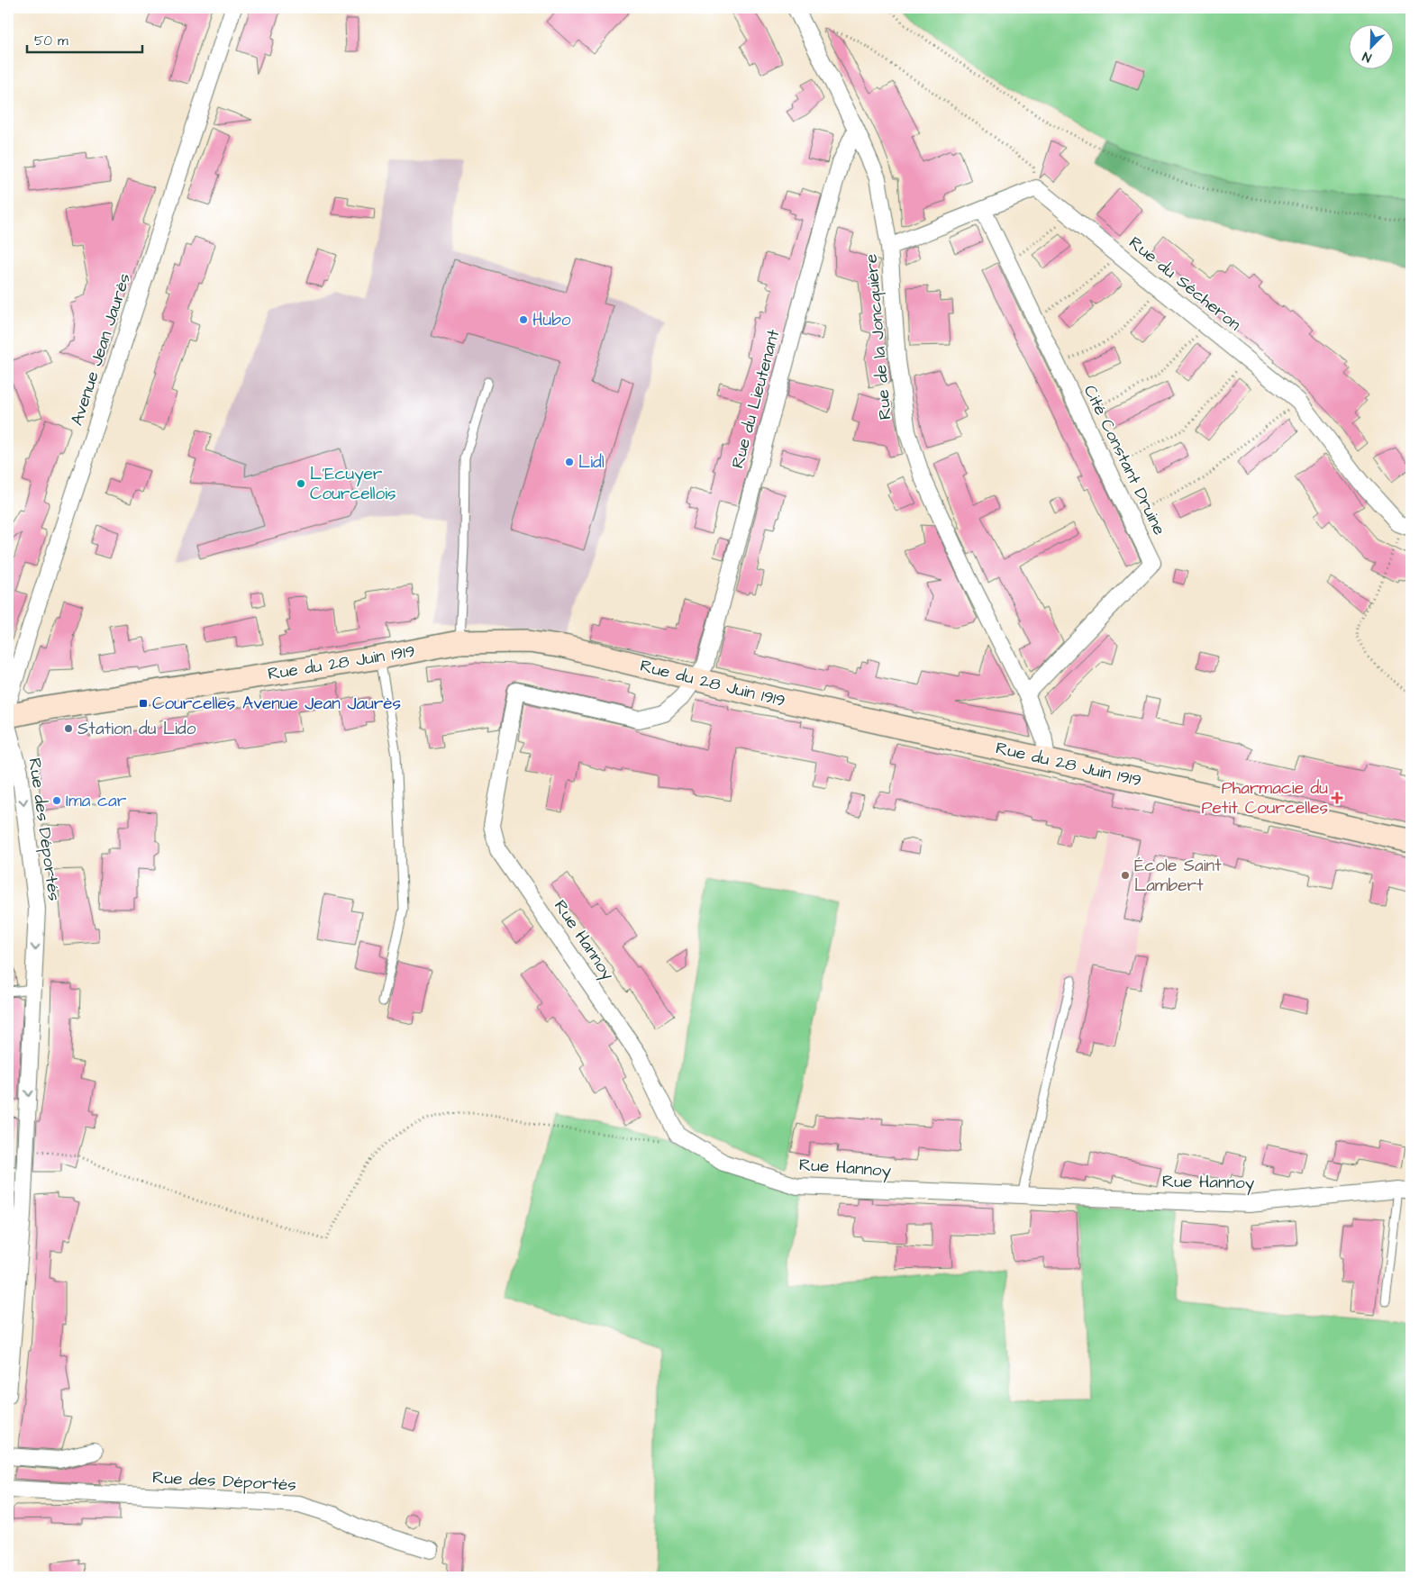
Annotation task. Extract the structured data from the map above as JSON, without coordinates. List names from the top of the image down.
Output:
{
  "streets": {
    "main road": ["Rue du 28 Juin 1919"],
    "street": [
      "Rue du Sécheron",
      "Rue de la Joncquière",
      "Avenue Jean Jaurès",
      "Rue du Lieutenant",
      "Cité Constant Druine",
      "Rue des Déportés",
      "Rue Hannoy"
    ]
  },
  "crossings": [
    ["Rue de la Joncquière", "Rue du Lieutenant"],
    ["Rue de la Joncquière", "Cité Constant Druine"],
    ["Rue de la Joncquière", "Rue du 28 Juin 1919"],
    ["Rue du Lieutenant", "Rue du 28 Juin 1919"],
    ["Rue du Lieutenant", "Rue Hannoy"]
  ],
  "one_way": ["Rue des Déportés"],
  "places": {
    "other": [
      "Hubo",
      "Lidl",
      "L'Ecuyer Courcellois",
      "Station du Lido",
      "Ima car",
      "École Saint Lambert"
    ],
    "transit": ["Courcelles Avenue Jean Jaurès"],
    "health": ["Pharmacie du Petit Courcelles"]
  },
  "scale_bar": "50 m",
  "north": "bottom left"
}
